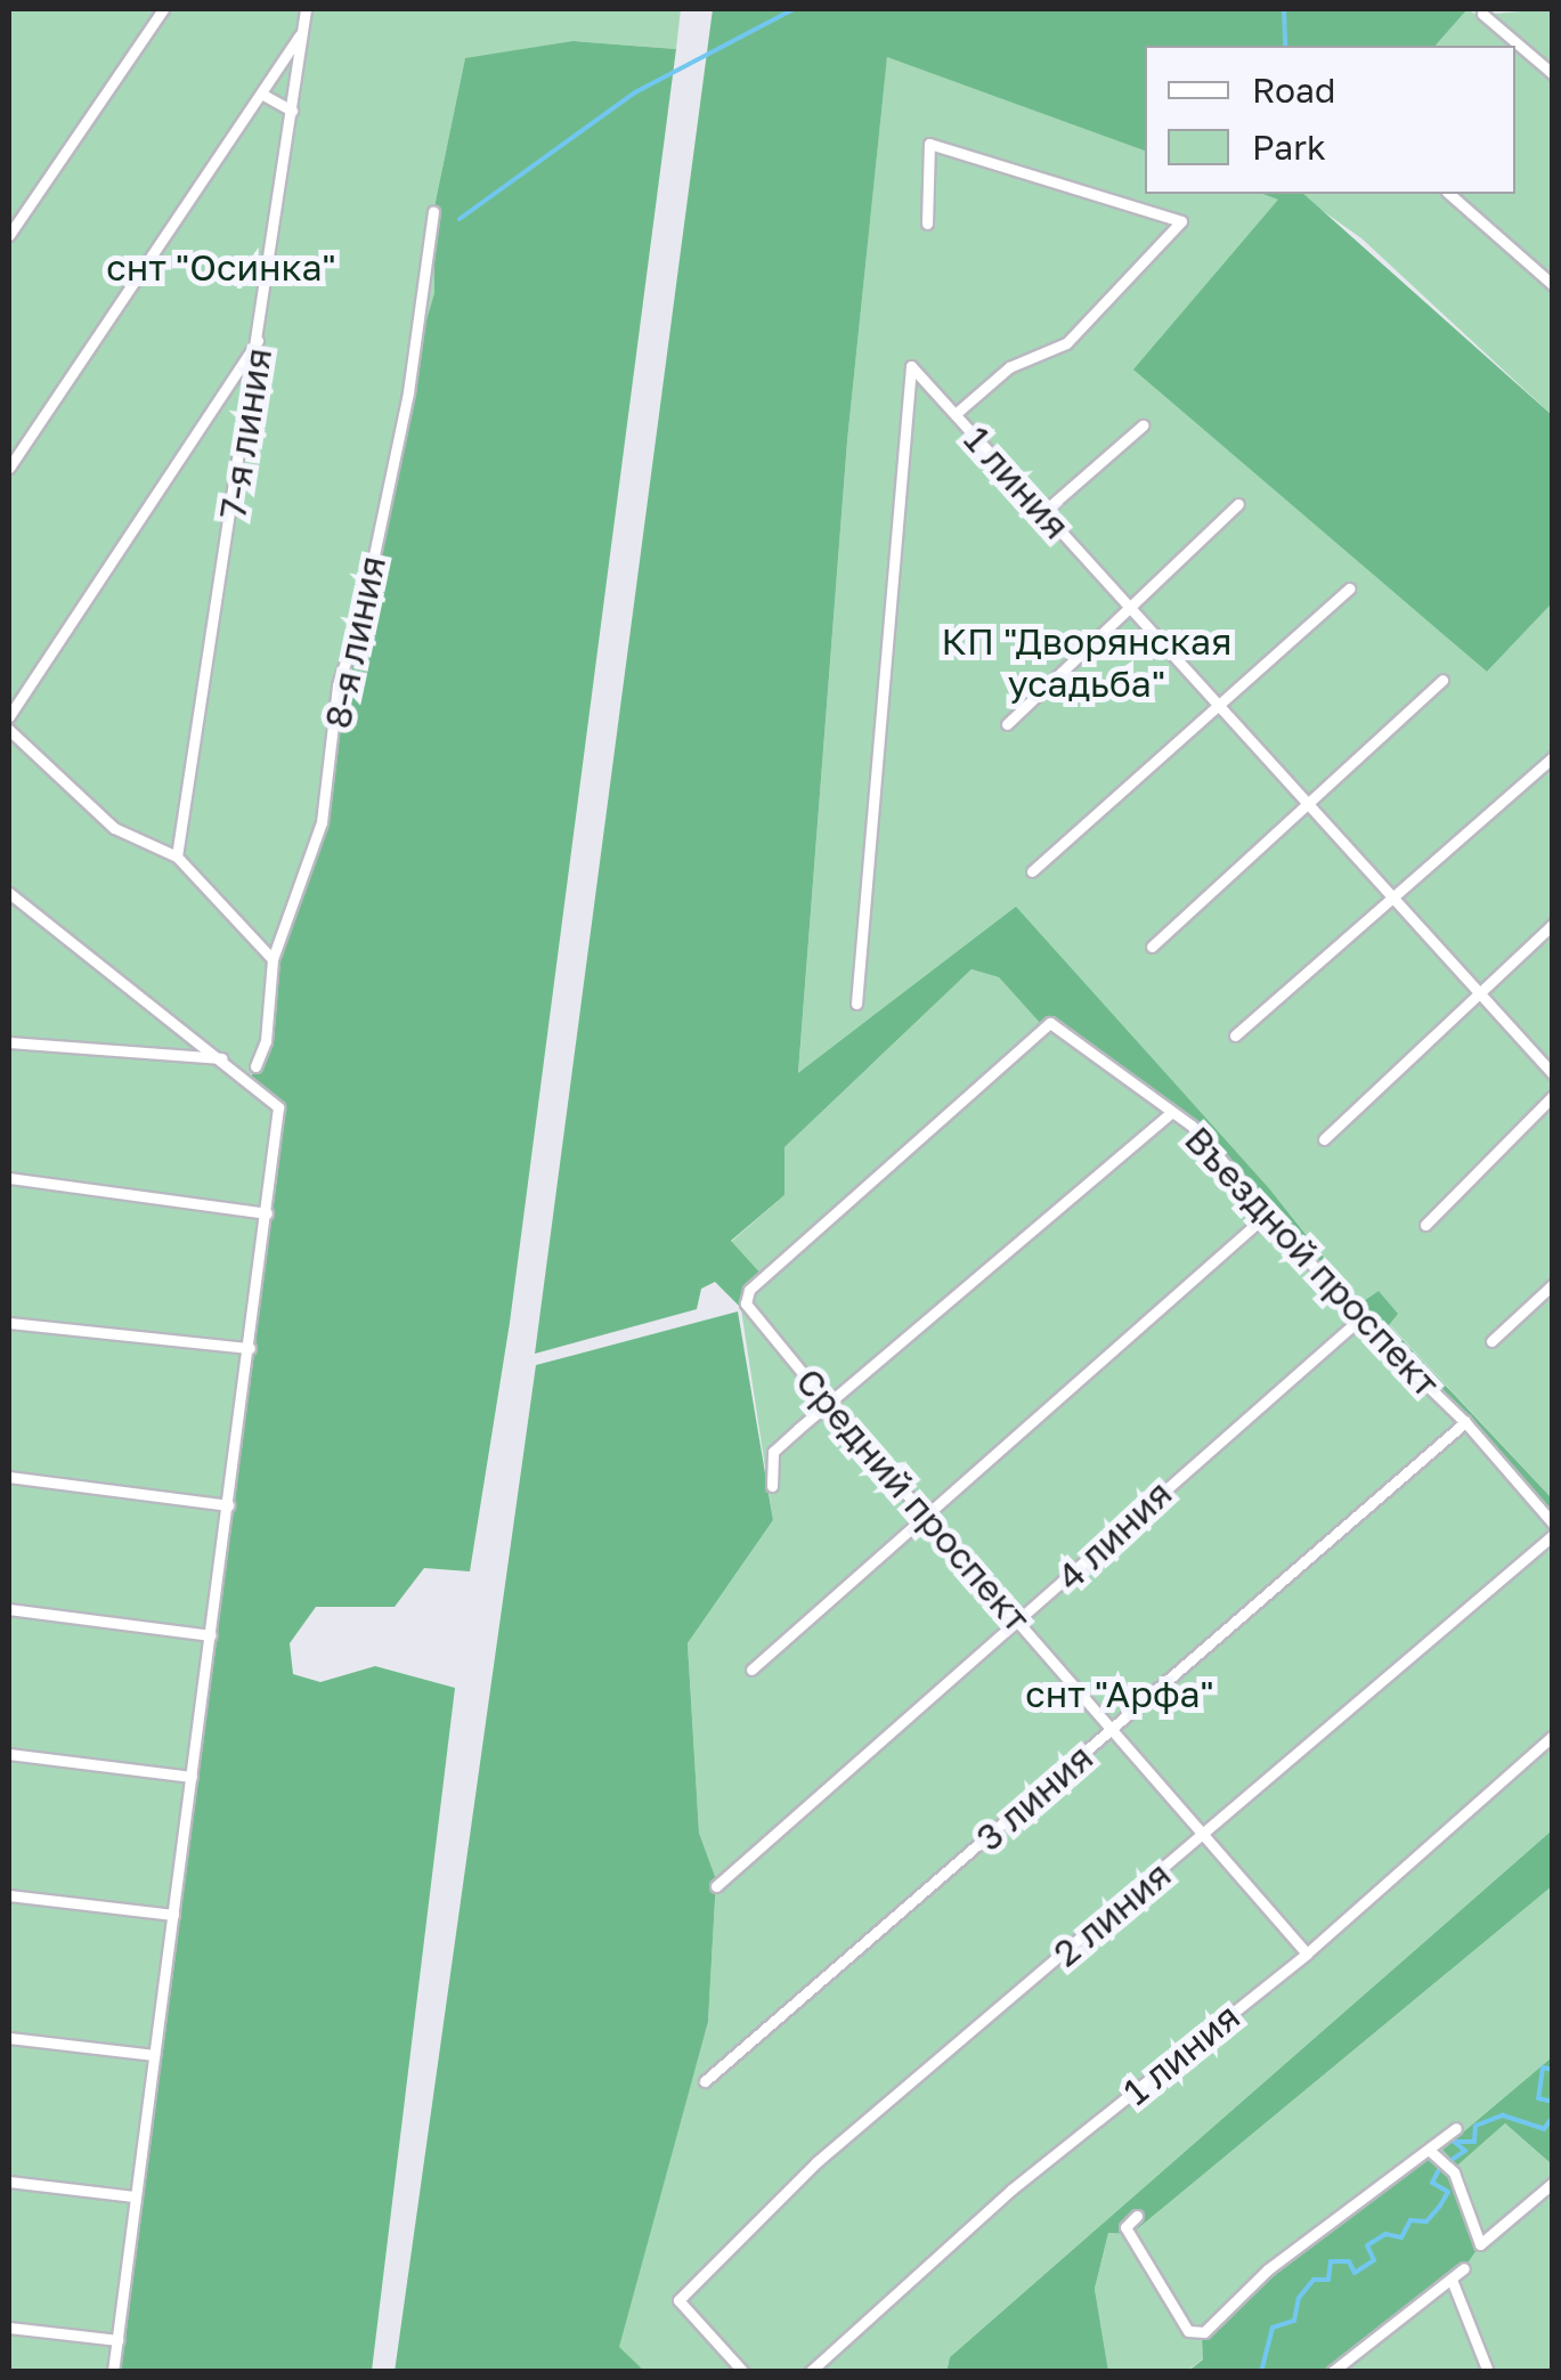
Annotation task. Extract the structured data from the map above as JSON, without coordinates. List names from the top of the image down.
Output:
{
  "streets": {
    "street": [
      "7-я линия",
      "1 линия",
      "8-я линия",
      "Въездной проспект",
      "Средний проспект",
      "4 линия",
      "3 линия",
      "2 линия"
    ]
  },
  "crossings": [
    ["1 линия", "Средний проспект"],
    ["Въездной проспект", "Средний проспект"],
    ["Въездной проспект", "4 линия"],
    ["Въездной проспект", "3 линия"],
    ["Средний проспект", "4 линия"],
    ["Средний проспект", "3 линия"],
    ["Средний проспект", "2 линия"]
  ],
  "parks": ["снт \"Осинка\"", "КП \"Дворянская усадьба\"", "снт \"Арфа\""],
  "legend": ["Road", "Park"]
}
